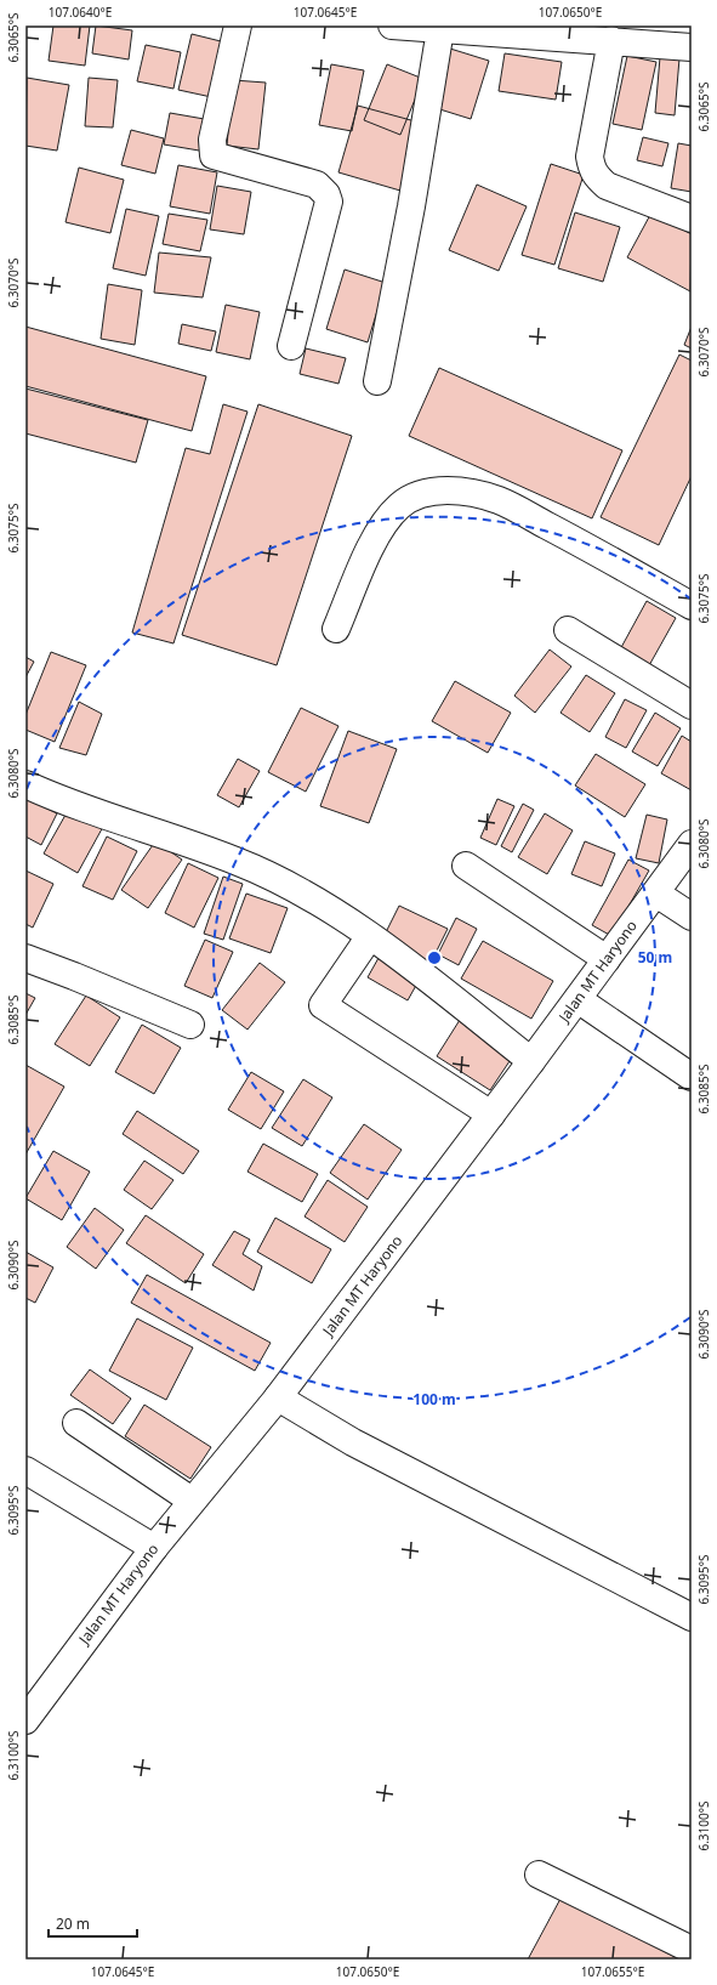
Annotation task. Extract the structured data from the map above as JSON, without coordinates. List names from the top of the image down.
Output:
{
  "streets": {
    "street": ["Jalan MT Haryono"]
  },
  "scale_bar": "20 m",
  "coordinates": [
    "107.0640°E",
    "107.0645°E",
    "107.0650°E",
    "6.3065°S",
    "6.3070°S",
    "6.3075°S",
    "6.3080°S",
    "6.3085°S",
    "6.3090°S",
    "6.3095°S",
    "6.3100°S",
    "107.0655°E"
  ],
  "rings": ["50 m", "100 m"]
}
